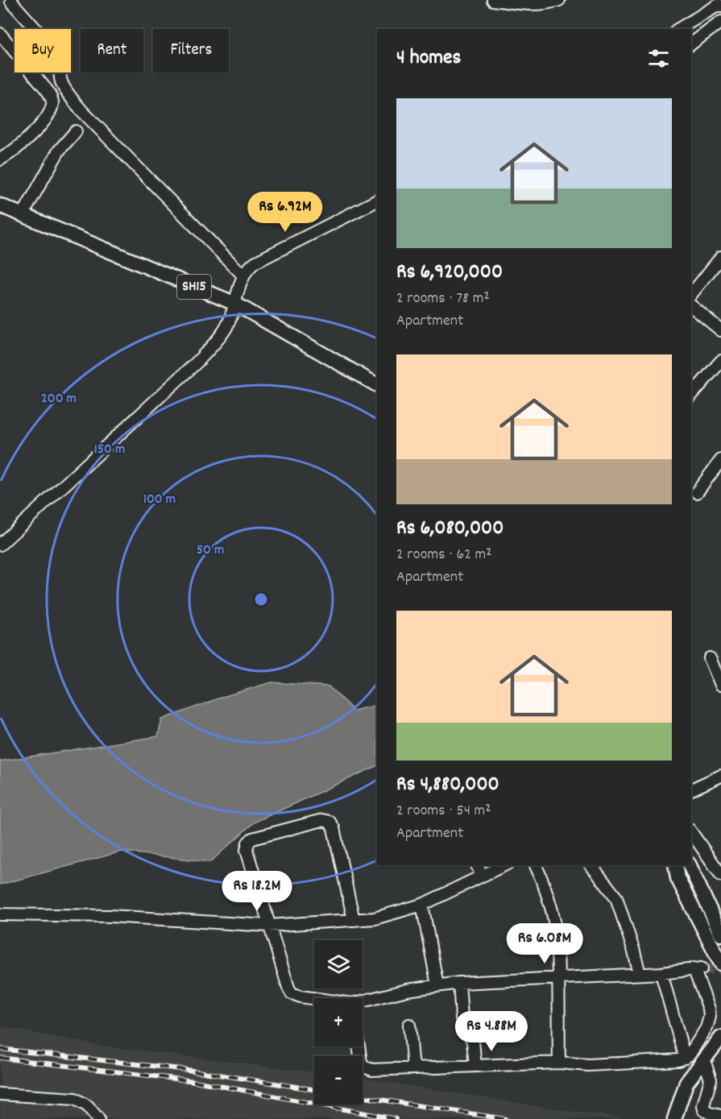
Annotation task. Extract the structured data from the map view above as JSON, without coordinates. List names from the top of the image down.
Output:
{
  "streets": {
    "main road": ["SH15"]
  },
  "page": {
    "chip": ["Buy", "Rent", "Filters"],
    "heading": "4 homes",
    "list": [
      {
        "name": "Rs 6,920,000",
        "note": "2 rooms · 78 m² · Apartment"
      },
      {
        "name": "Rs 6,080,000",
        "note": "2 rooms · 62 m² · Apartment"
      },
      {
        "name": "Rs 4,880,000",
        "note": "2 rooms · 54 m² · Apartment"
      }
    ],
    "price": [
      "Rs 6.92M",
      "Rs 18.2M",
      "Rs 6.08M",
      "Rs 4.88M"
    ],
    "map_buttons": ["+", "−"]
  },
  "rings": [
    "200 m",
    "150 m",
    "100 m",
    "50 m"
  ]
}
